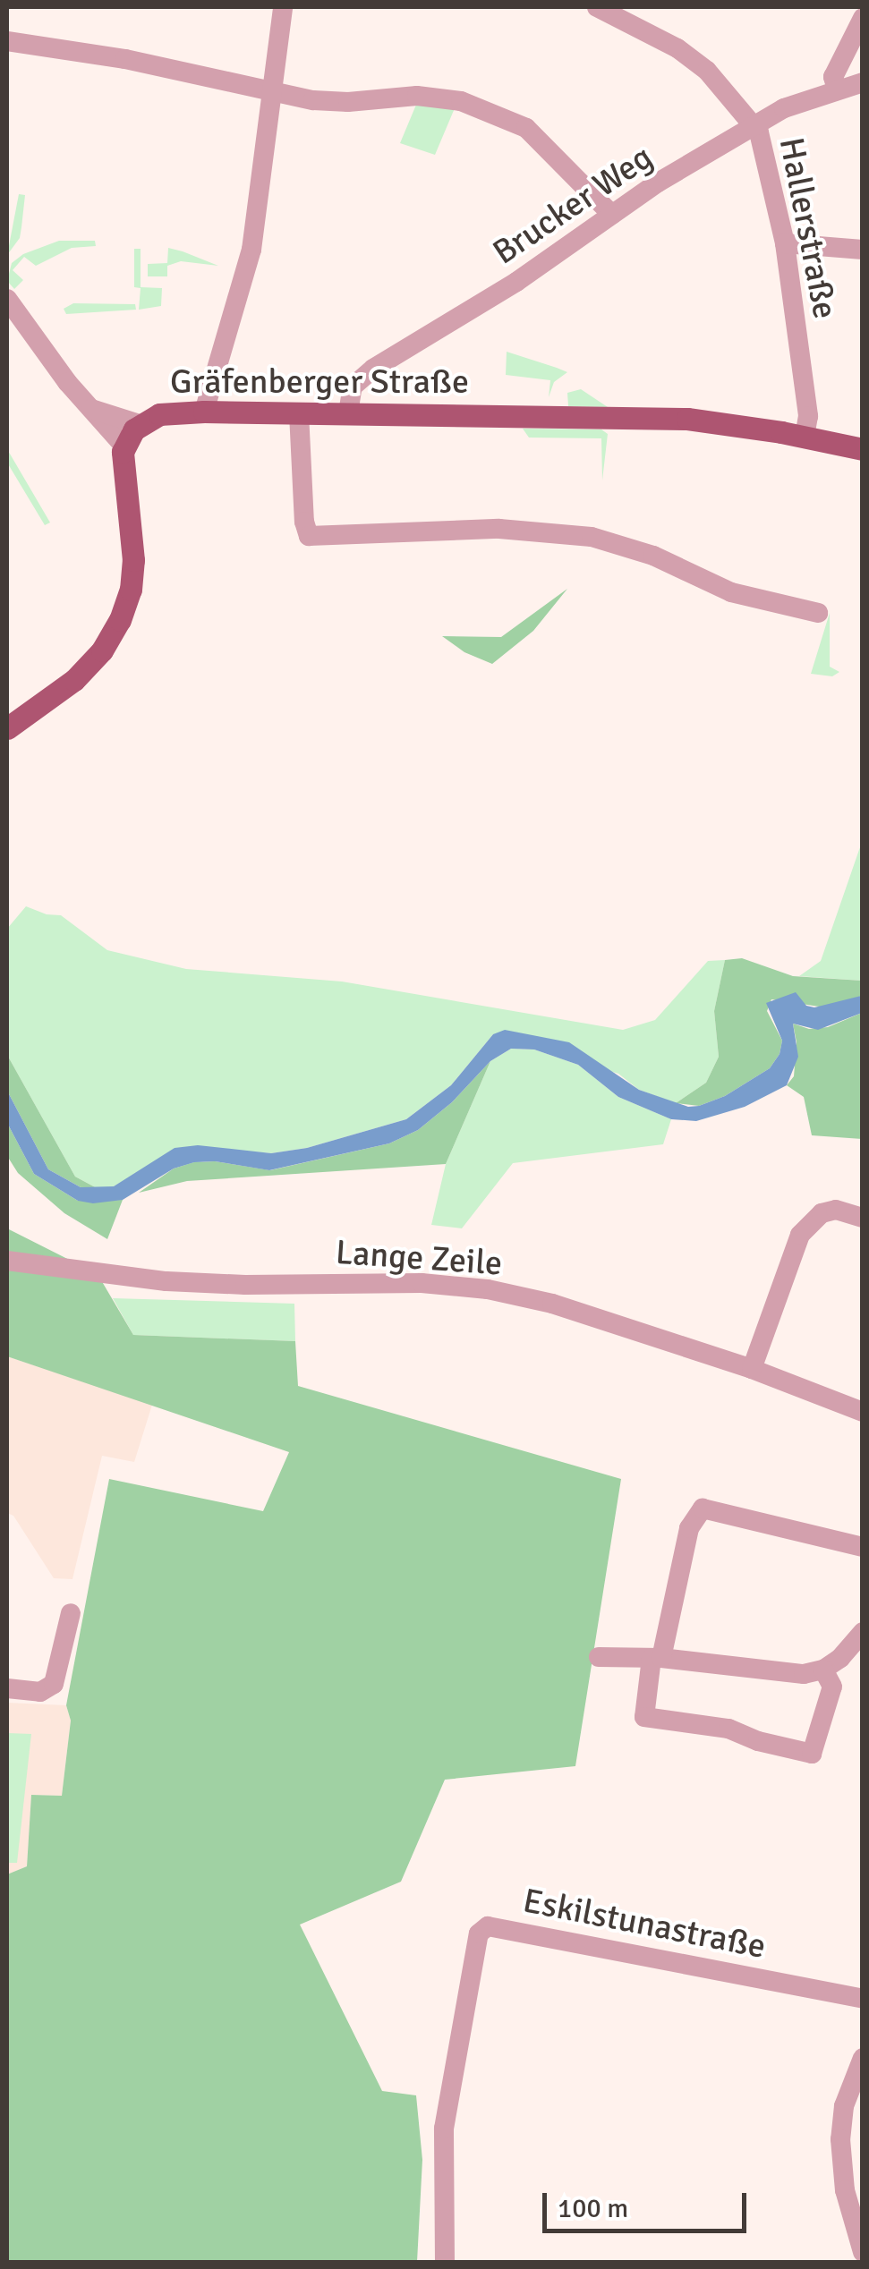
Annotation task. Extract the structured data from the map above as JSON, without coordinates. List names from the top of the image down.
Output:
{
  "streets": {
    "main road": ["Gräfenberger Straße"],
    "street": [
      "Brucker Weg",
      "Hallerstraße",
      "Lange Zeile",
      "Eskilstunastraße"
    ]
  },
  "crossings": [
    ["Brucker Weg", "Hallerstraße"],
    ["Brucker Weg", "Gräfenberger Straße"],
    ["Hallerstraße", "Gräfenberger Straße"]
  ],
  "scale_bar": "100 m"
}
